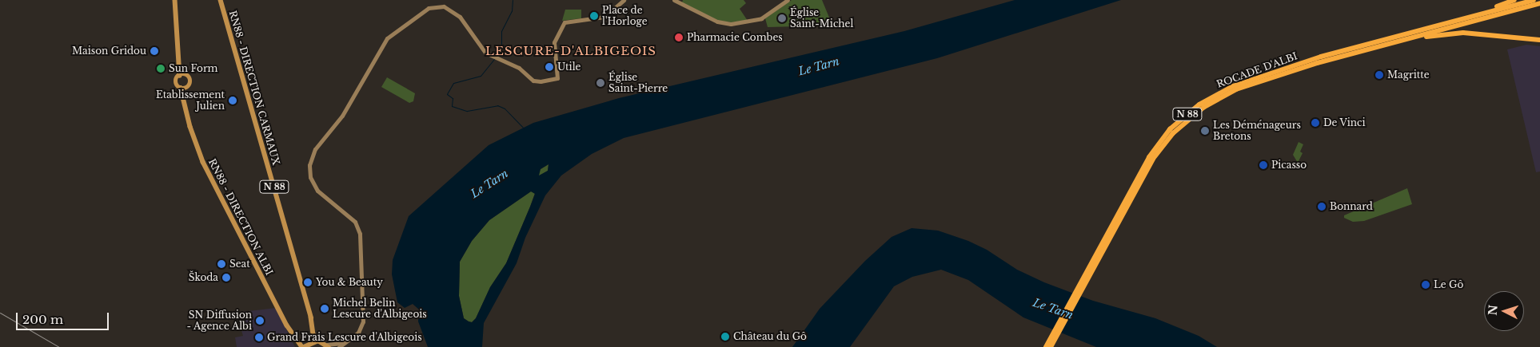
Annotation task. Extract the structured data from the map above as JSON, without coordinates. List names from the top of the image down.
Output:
{
  "streets": {
    "highway": ["ROCADE D'ALBI", "N 88"],
    "main road": ["RN88 - DIRECTION CARMAUX", "RN88 - DIRECTION ALBI"]
  },
  "districts": ["LESCURE-D'ALBIGEOIS"],
  "water": ["Le Tarn"],
  "places": [
    "Place de l'Horloge",
    "Église Saint-Michel",
    "Pharmacie Combes",
    "Maison Gridou",
    "Utile",
    "Sun Form",
    "Magritte",
    "Église Saint-Pierre",
    "Etablissement Julien",
    "De Vinci",
    "Les Déménageurs Bretons",
    "Picasso",
    "Bonnard",
    "Seat",
    "Škoda",
    "You & Beauty",
    "Le Gô",
    "Michel Belin Lescure d'Albigeois",
    "SN Diffusion - Agence Albi",
    "Château du Gô",
    "Grand Frais Lescure d'Albigeois"
  ],
  "scale_bar": "200 m",
  "north": "left"
}
